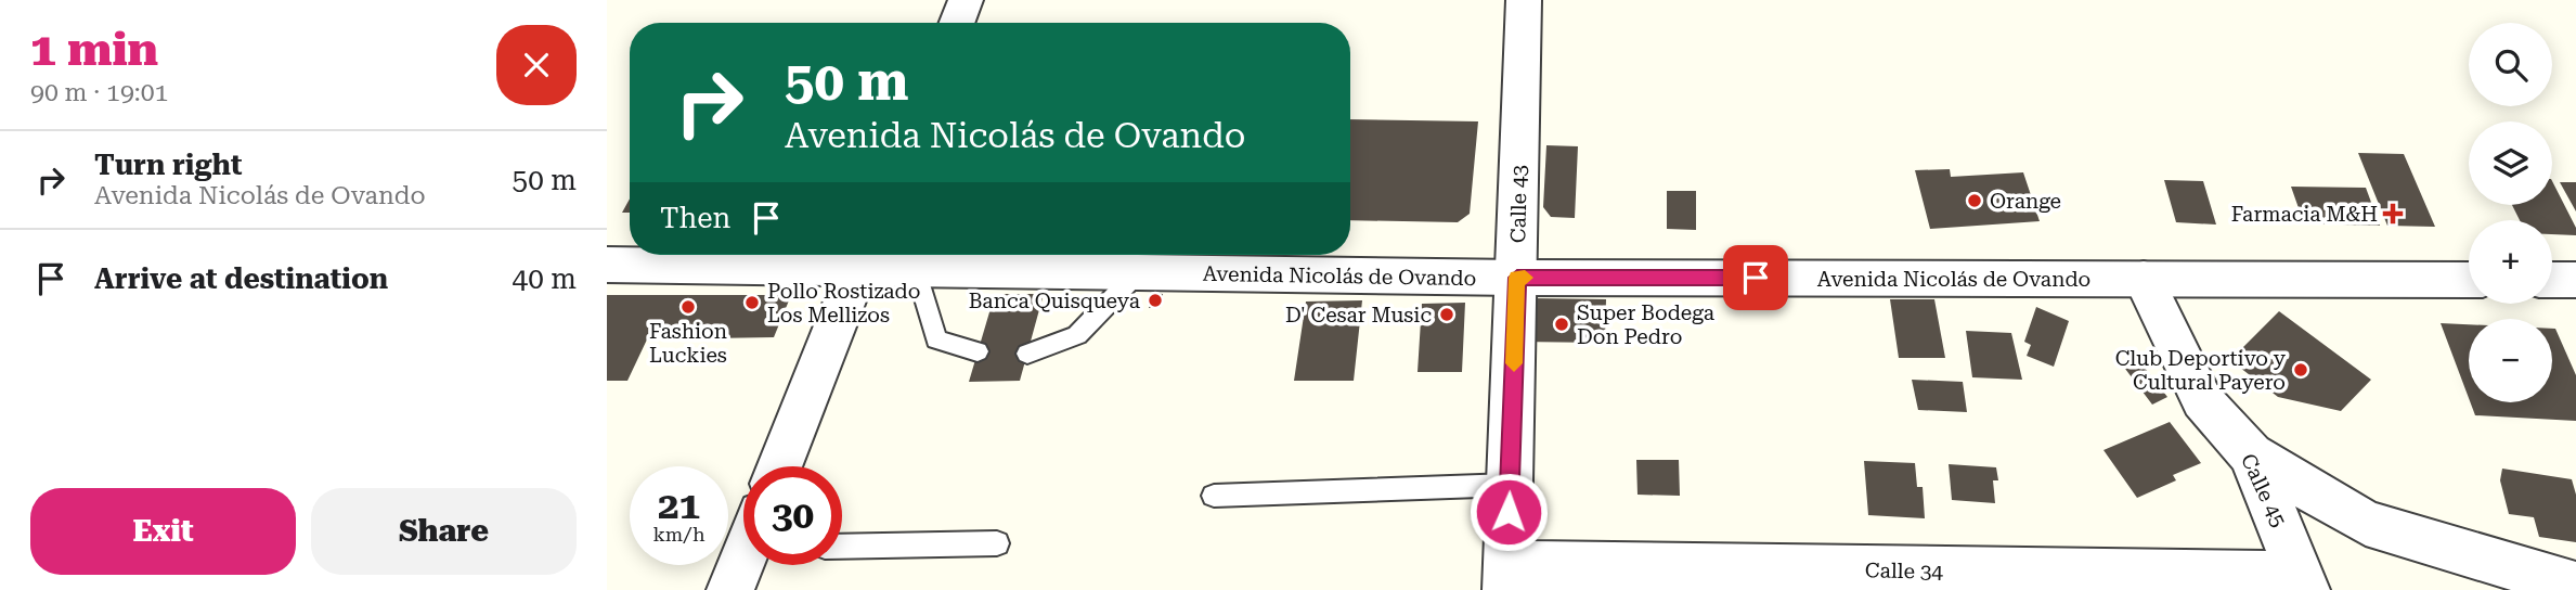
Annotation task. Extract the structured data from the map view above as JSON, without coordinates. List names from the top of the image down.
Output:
{
  "streets": {
    "street": [
      "Calle 43",
      "Avenida Nicolás de Ovando",
      "Calle 45",
      "Calle 34"
    ]
  },
  "crossings": [
    ["Calle 43", "Avenida Nicolás de Ovando"],
    ["Calle 43", "Calle 34"],
    ["Avenida Nicolás de Ovando", "Calle 45"],
    ["Calle 45", "Calle 34"]
  ],
  "places": {
    "other": [
      "Orange",
      "Banca Quisqueya",
      "Pollo Rostizado Los Mellizos",
      "Fashion Luckies",
      "D' Cesar Music",
      "Super Bodega Don Pedro",
      "Club Deportivo y Cultural Payero"
    ],
    "health": ["Farmacia M&H"]
  },
  "page": {
    "heading": ["1 min", "90 m · 19:01"],
    "map_buttons": ["+", "−"],
    "turn": ["50 m", "Avenida Nicolás de Ovando"],
    "list": [
      {
        "name": "Turn right",
        "note": "Avenida Nicolás de Ovando",
        "value": "50 m"
      },
      {
        "name": "Arrive at destination",
        "value": "40 m"
      }
    ],
    "then": "Then",
    "speed": "21 km/h",
    "limit": "30",
    "buttons": ["Exit", "Share"]
  }
}
